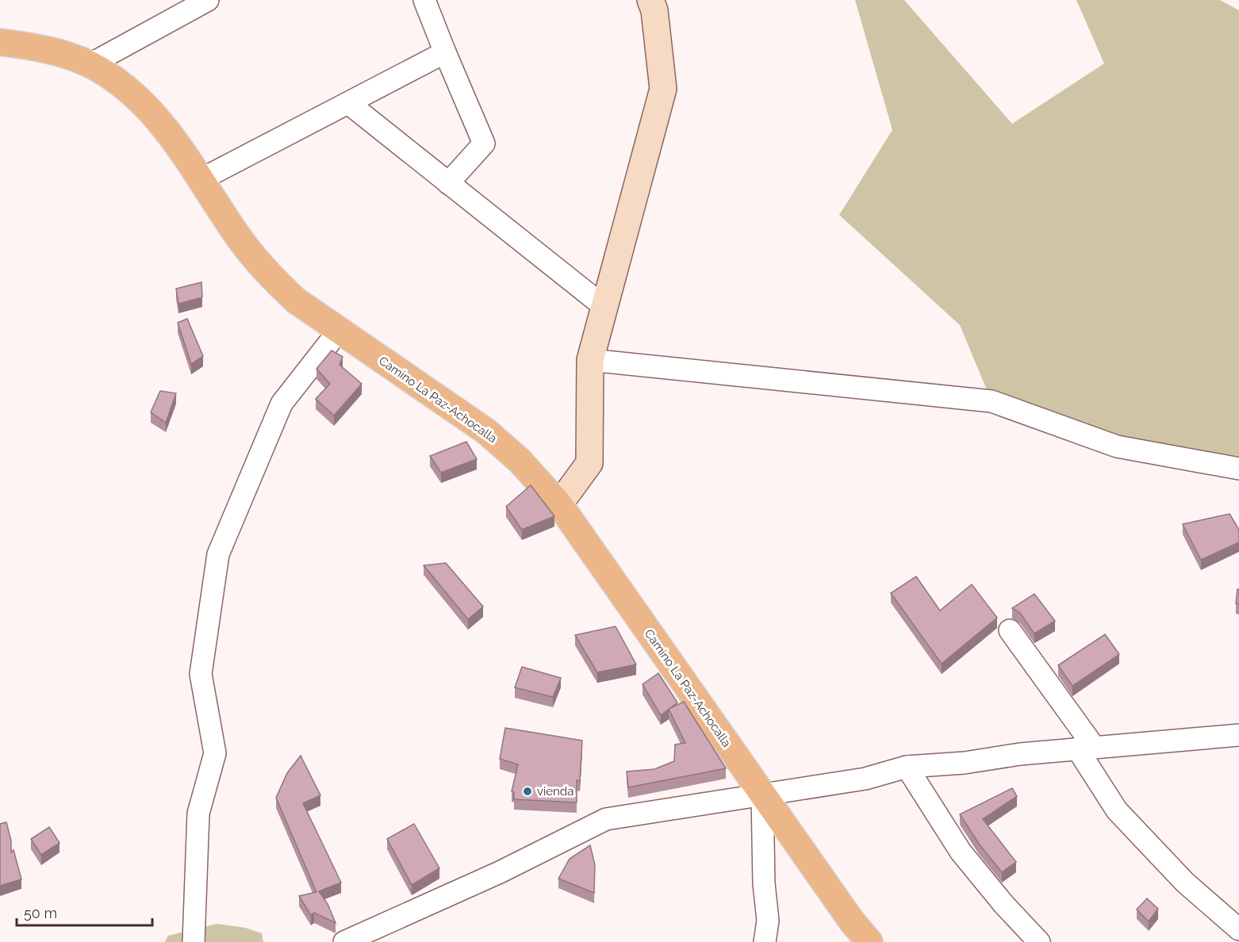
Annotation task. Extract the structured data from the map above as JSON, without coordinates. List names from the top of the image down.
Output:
{
  "streets": {
    "main road": ["Camino La Paz-Achocalla"]
  },
  "places": ["vienda"],
  "scale_bar": "50 m"
}
